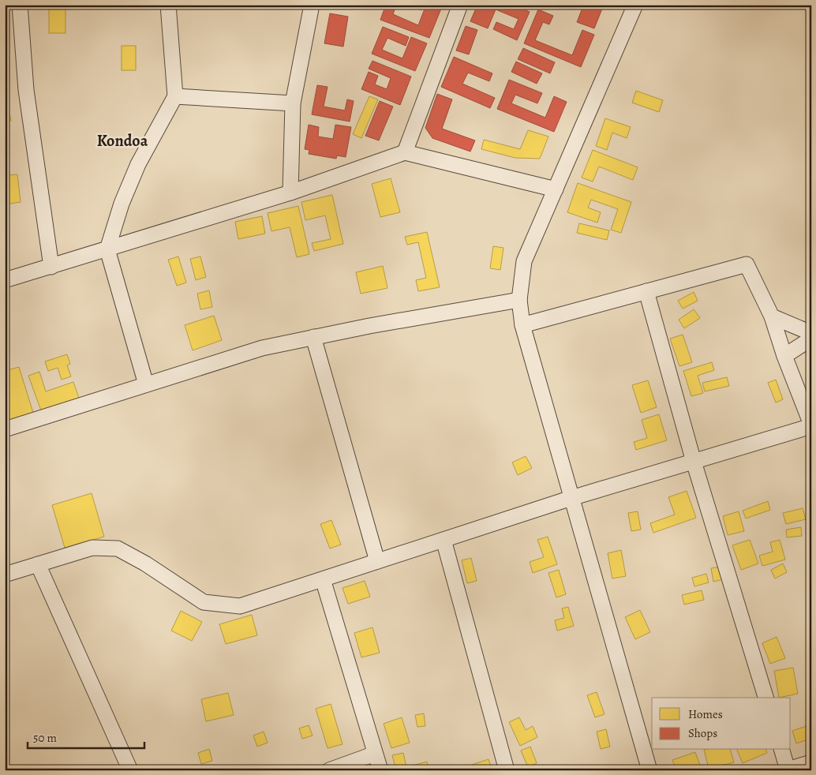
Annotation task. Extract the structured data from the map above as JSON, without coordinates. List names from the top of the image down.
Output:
{
  "districts": ["Kondoa"],
  "legend": ["Homes", "Shops"],
  "scale_bar": "50 m"
}
